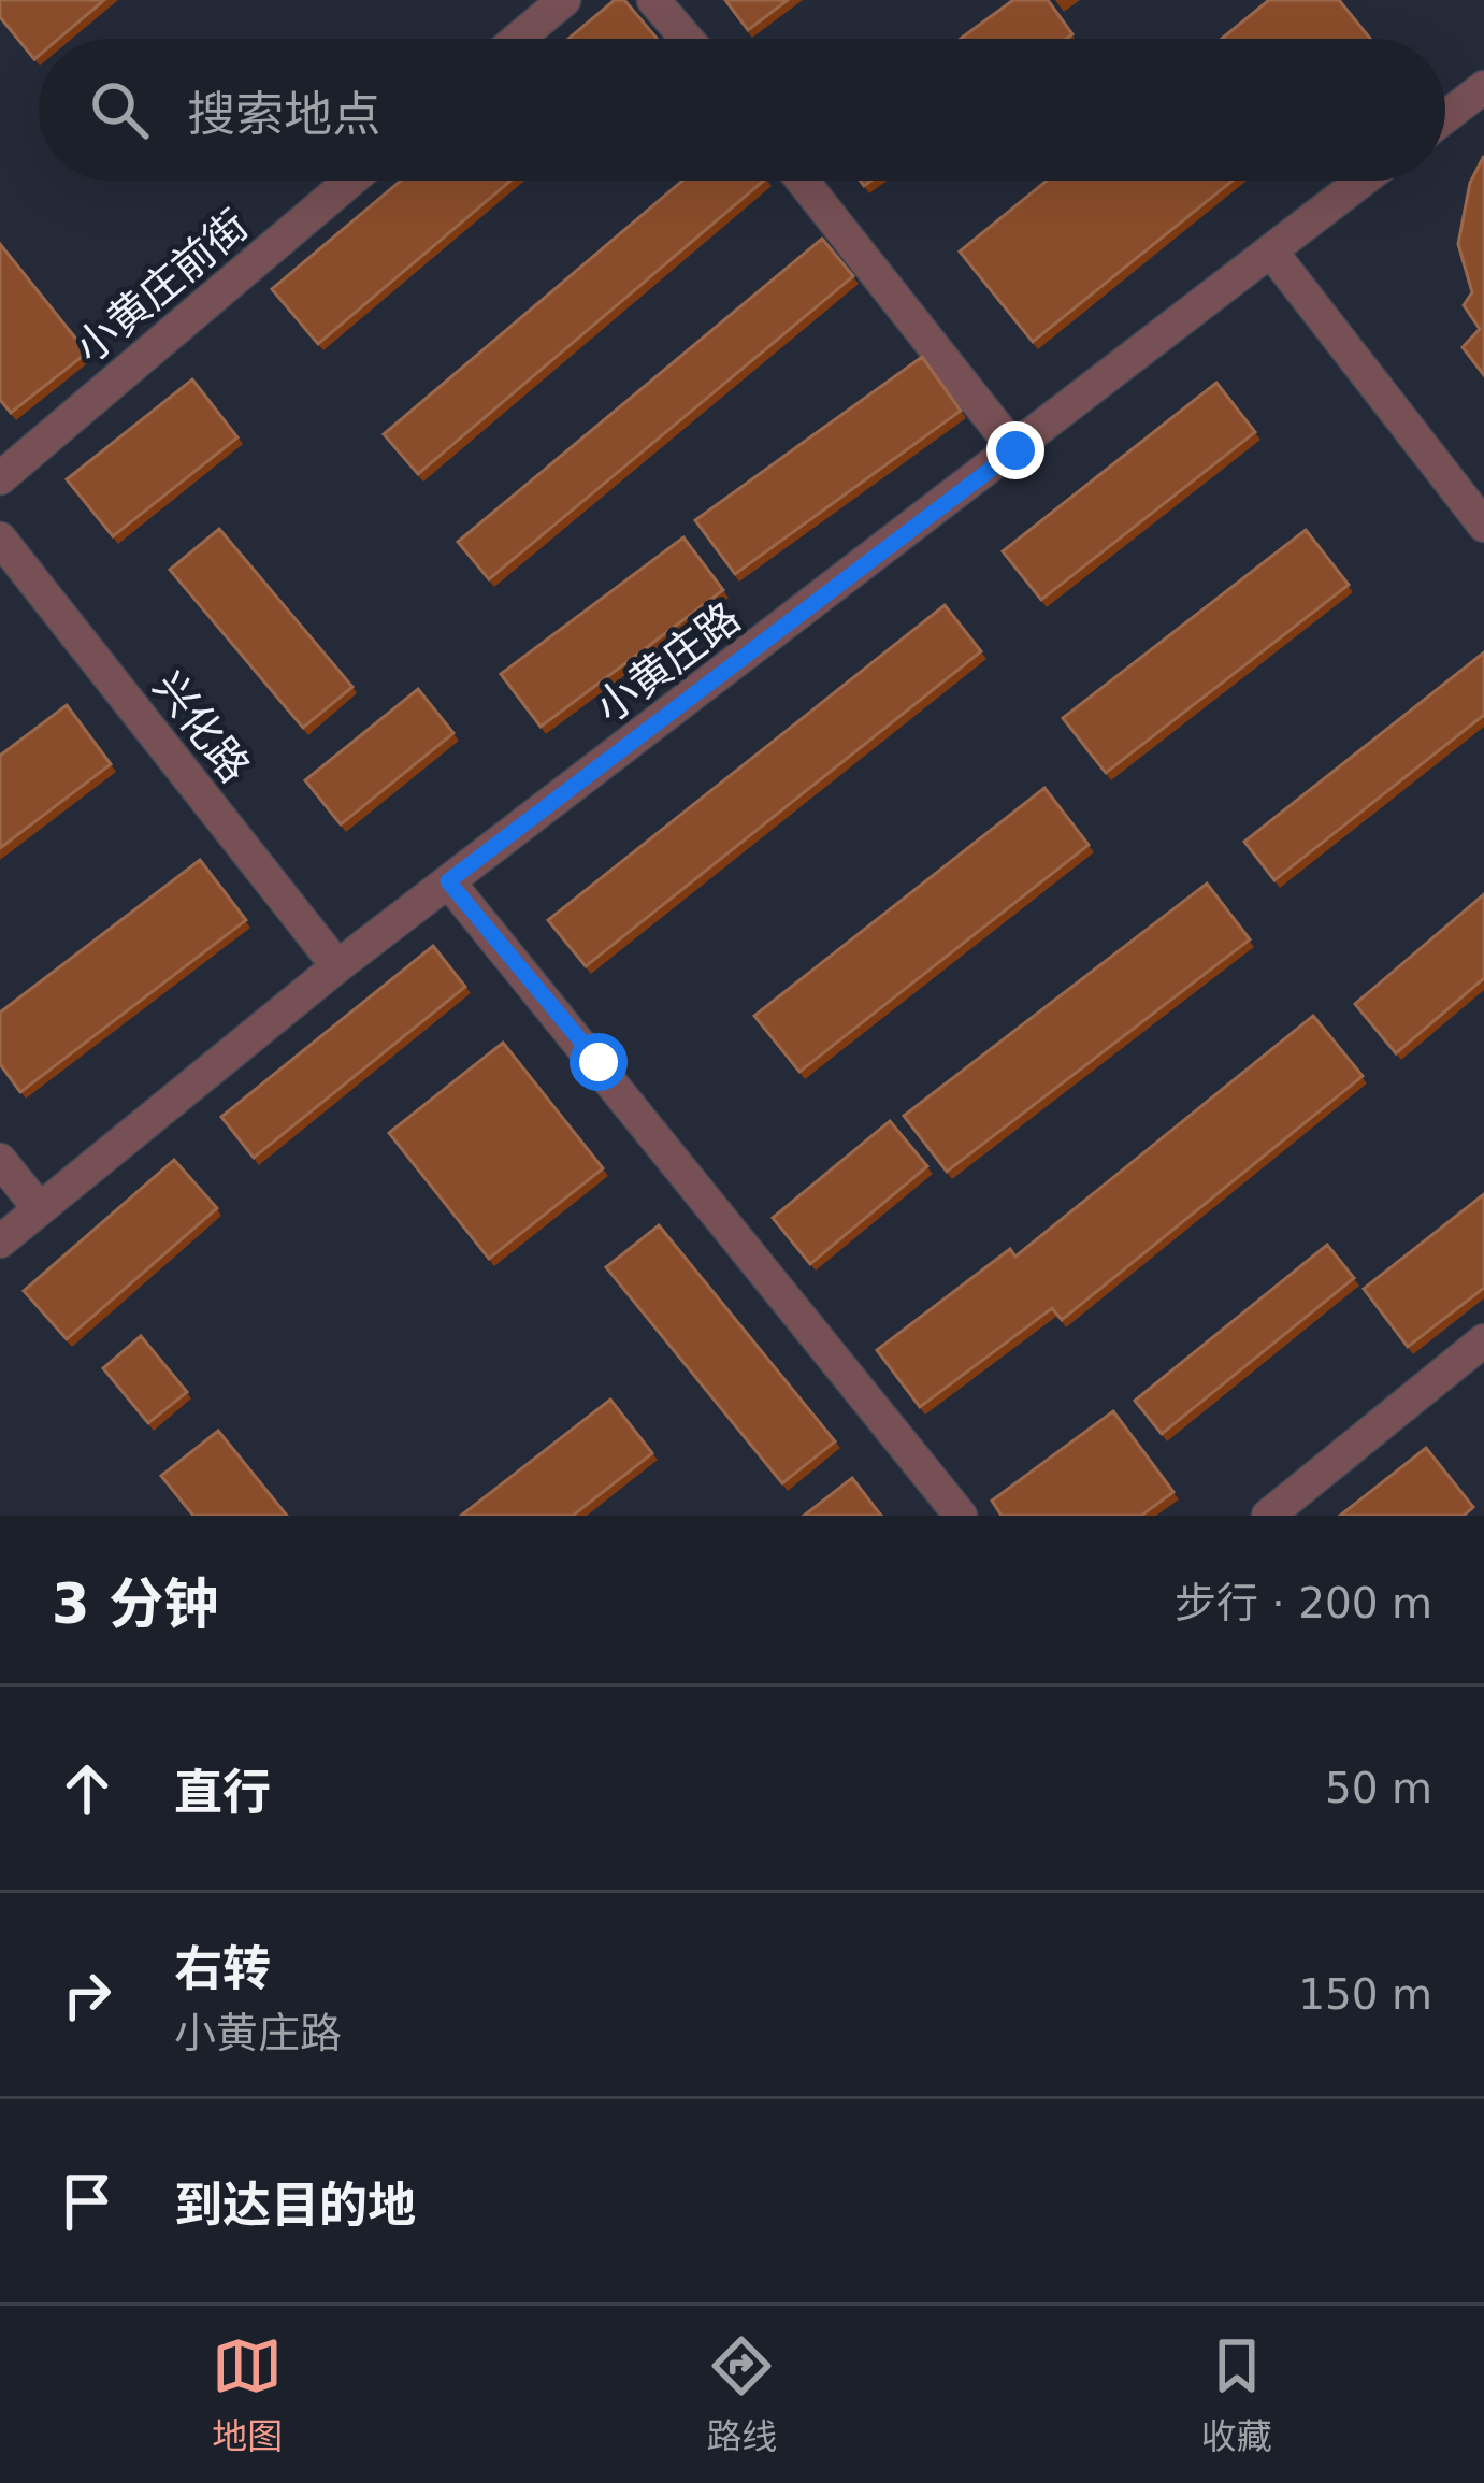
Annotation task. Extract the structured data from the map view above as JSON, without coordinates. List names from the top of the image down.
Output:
{
  "streets": {
    "street": ["小黄庄前街", "小黄庄路", "兴化路"]
  },
  "crossings": [
    ["小黄庄路", "兴化路"]
  ],
  "page": {
    "search": "搜索地点",
    "heading": ["3 分钟", "步行 · 200 m"],
    "list": [
      ["直行", "50 m"],
      ["右转", "小黄庄路", "150 m"],
      "到达目的地"
    ],
    "nav": ["地图", "路线", "收藏"]
  }
}
